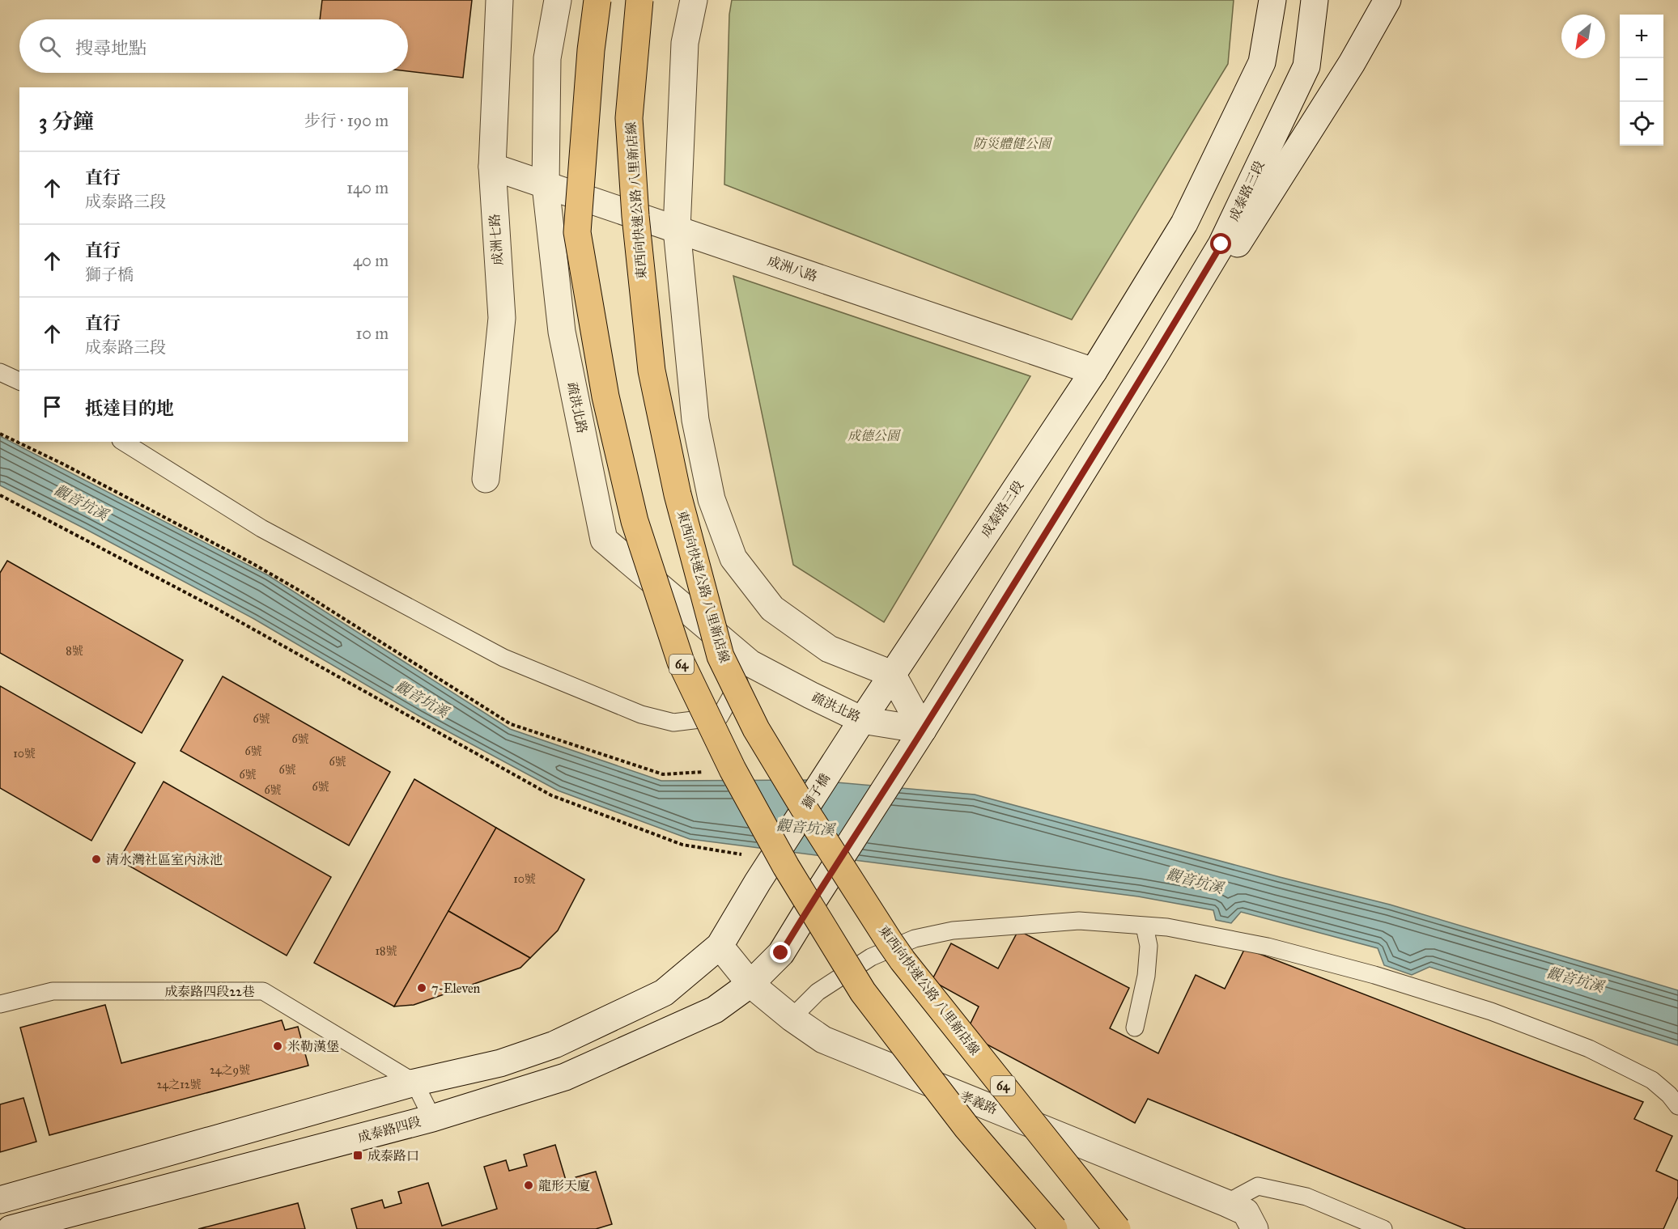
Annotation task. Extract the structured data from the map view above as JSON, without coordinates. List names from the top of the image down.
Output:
{
  "streets": {
    "highway": ["東西向快速公路 八里新店線", "64"],
    "main road": [
      "成泰路三段",
      "成洲七路",
      "成洲八路",
      "疏洪北路",
      "獅子橋",
      "孝義路",
      "成泰路四段"
    ],
    "lane": ["成泰路四段22巷"]
  },
  "crossings": [
    ["成泰路三段", "成洲八路"],
    ["成泰路三段", "疏洪北路"],
    ["成泰路三段", "獅子橋"],
    ["成泰路三段", "孝義路"],
    ["成泰路三段", "成泰路四段"],
    ["成洲七路", "成洲八路"],
    ["成洲八路", "疏洪北路"],
    ["獅子橋", "孝義路"],
    ["孝義路", "成泰路四段"]
  ],
  "water": ["觀音坑溪"],
  "parks": ["防災體健公園", "成德公園"],
  "places": {
    "other": [
      "清水灣社區室內泳池",
      "7-Eleven",
      "米勒漢堡",
      "龍形天廈"
    ],
    "transit": ["成泰路口"]
  },
  "house_numbers": [
    "8號",
    "6號",
    "6號",
    "6號",
    "10號",
    "6號",
    "6號",
    "6號",
    "6號",
    "6號",
    "10號",
    "18號",
    "24之9號",
    "24之12號"
  ],
  "north": "bottom left",
  "page": {
    "map_buttons": ["+", "−"],
    "search": "搜尋地點",
    "heading": ["3 分鐘", "步行 · 190 m"],
    "list": [
      ["直行", "成泰路三段", "140 m"],
      ["直行", "獅子橋", "40 m"],
      ["直行", "成泰路三段", "10 m"],
      "抵達目的地"
    ]
  }
}
